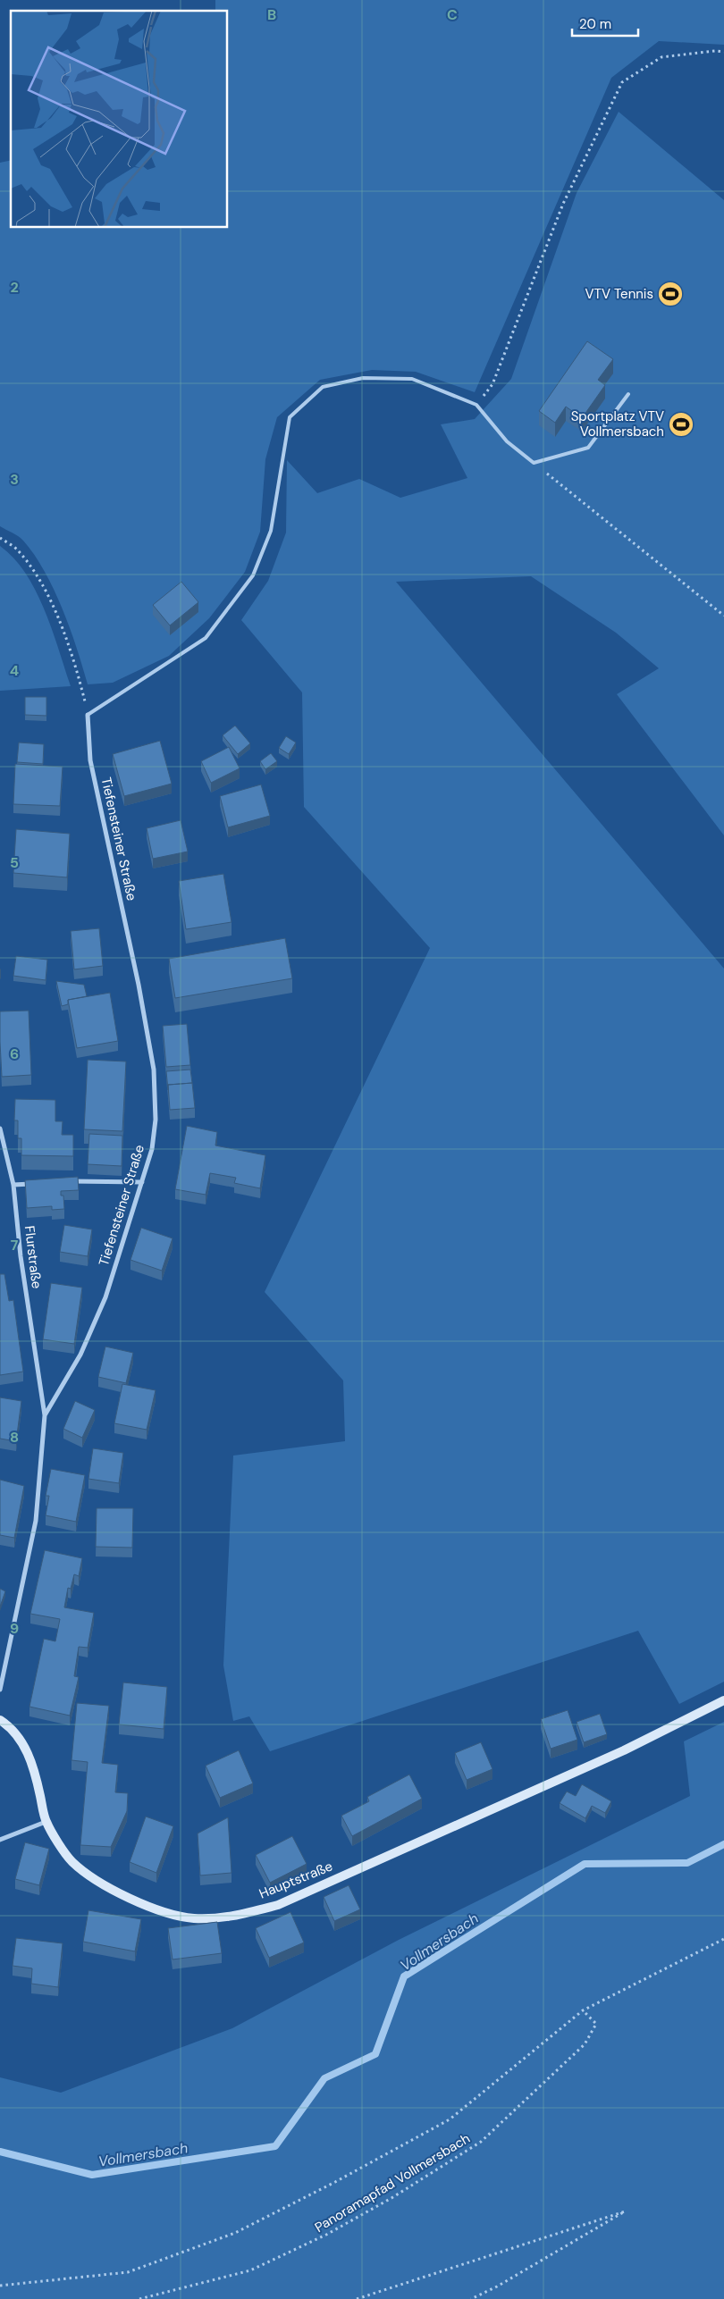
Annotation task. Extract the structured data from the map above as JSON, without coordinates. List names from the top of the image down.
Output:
{
  "streets": {
    "main road": ["Hauptstraße"],
    "street": ["Tiefensteiner Straße", "Flurstraße"],
    "path": ["Panoramapfad Vollmersbach"]
  },
  "crossings": [
    ["Tiefensteiner Straße", "Flurstraße"]
  ],
  "water": ["Vollmersbach"],
  "places": {
    "sports": ["VTV Tennis", "Sportplatz VTV Vollmersbach"]
  },
  "scale_bar": "20 m",
  "grid": {
    "columns": ["B", "C"],
    "rows": [
      "2",
      "3",
      "4",
      "5",
      "6",
      "7",
      "8",
      "9"
    ]
  }
}
